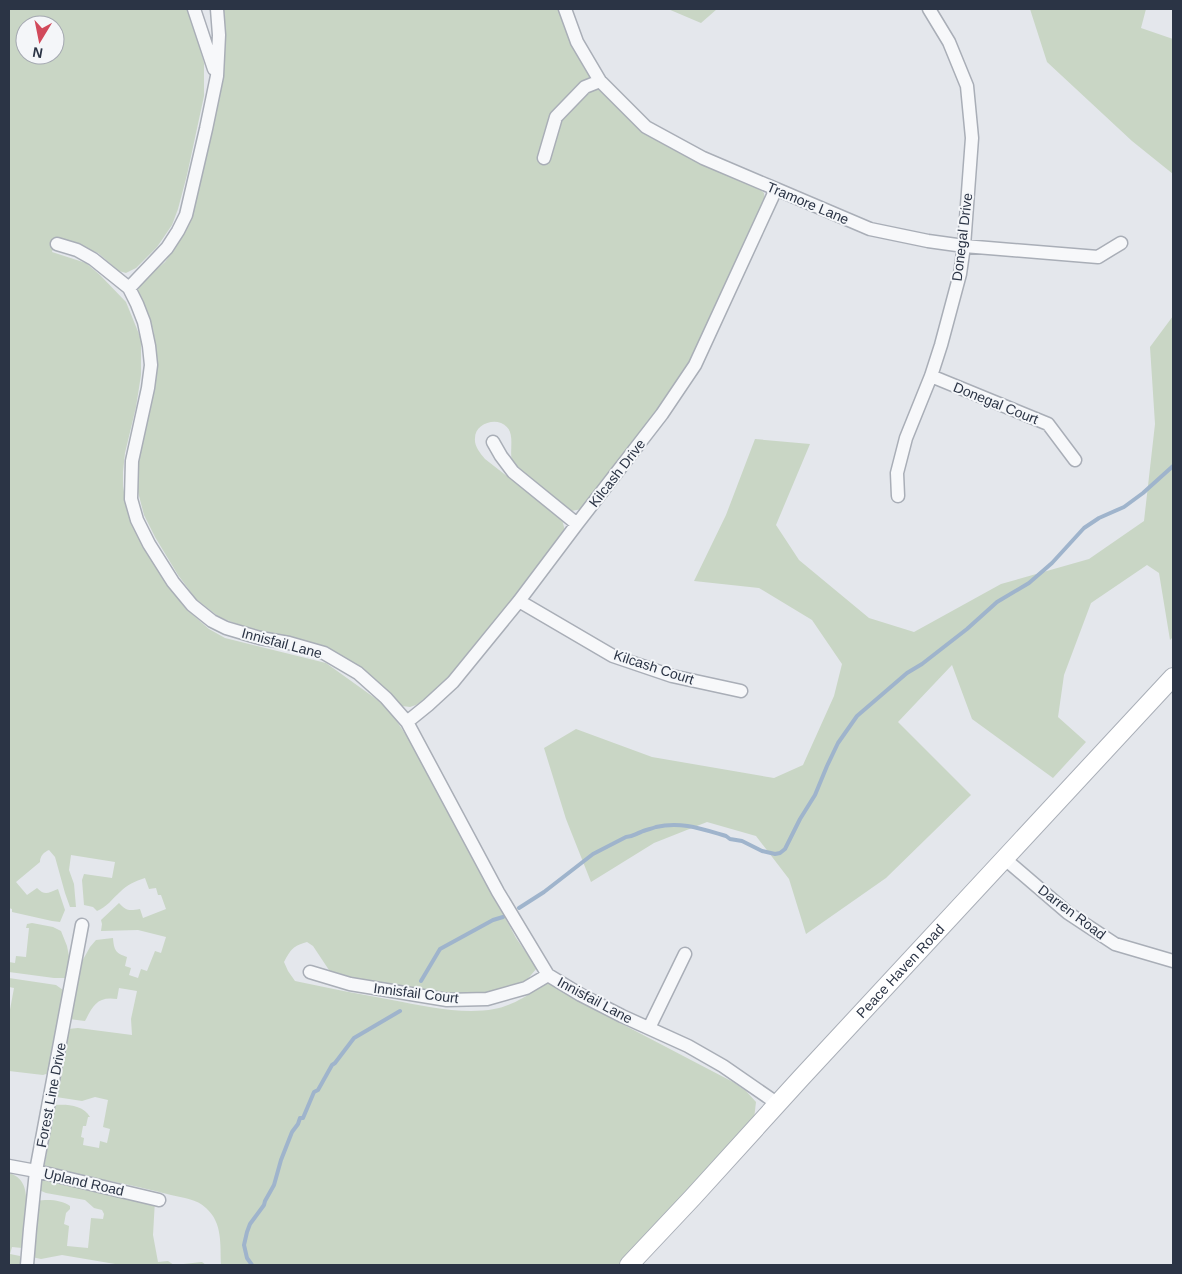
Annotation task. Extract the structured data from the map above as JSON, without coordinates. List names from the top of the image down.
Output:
{
  "streets": {
    "main road": ["Peace Haven Road"],
    "street": [
      "Tramore Lane",
      "Donegal Drive",
      "Donegal Court",
      "Kilcash Drive",
      "Innisfail Lane",
      "Kilcash Court",
      "Darren Road",
      "Innisfail Court",
      "Forest Line Drive",
      "Upland Road"
    ]
  },
  "crossings": [
    ["Tramore Lane", "Donegal Drive"],
    ["Tramore Lane", "Kilcash Drive"],
    ["Donegal Drive", "Donegal Court"],
    ["Kilcash Drive", "Innisfail Lane"],
    ["Kilcash Drive", "Kilcash Court"],
    ["Innisfail Lane", "Peace Haven Road"],
    ["Innisfail Lane", "Innisfail Court"],
    ["Darren Road", "Peace Haven Road"],
    ["Forest Line Drive", "Upland Road"]
  ],
  "north": "bottom"
}
